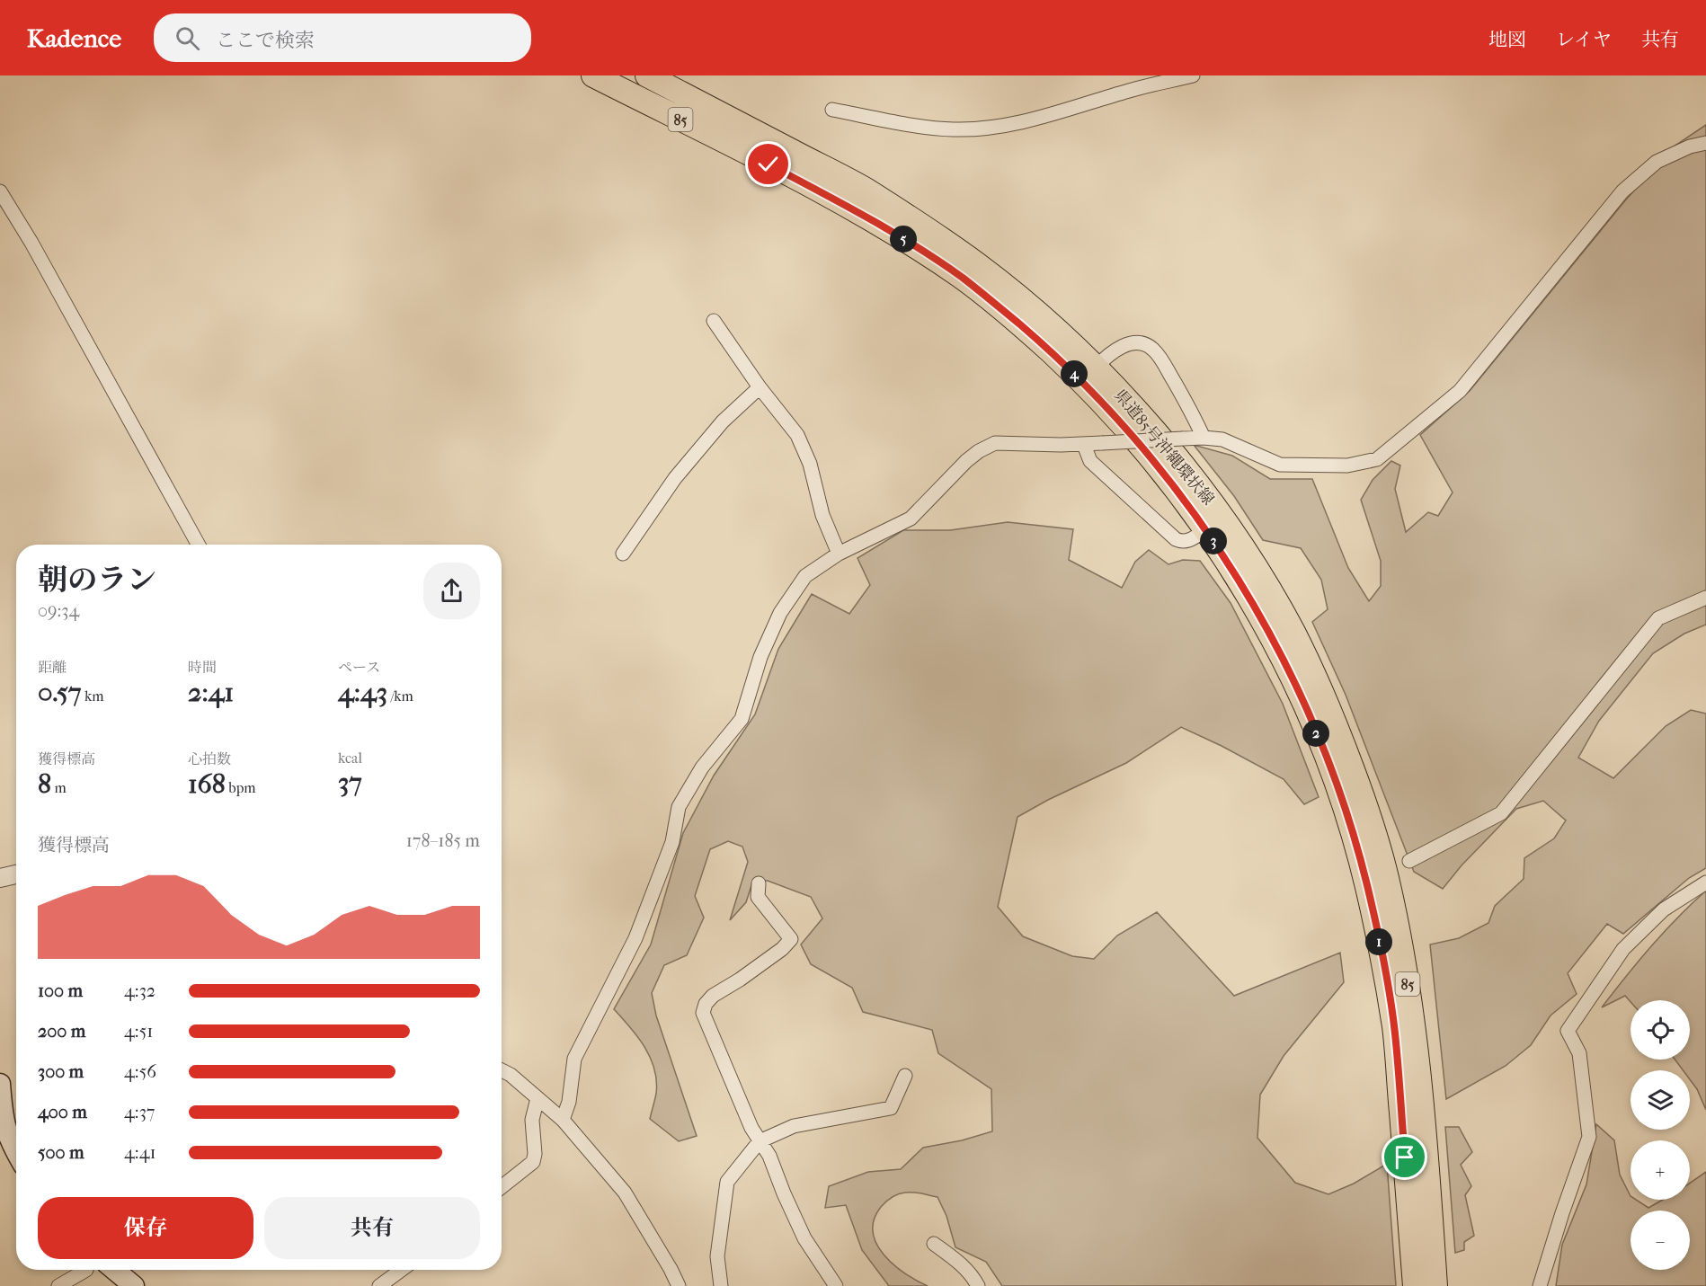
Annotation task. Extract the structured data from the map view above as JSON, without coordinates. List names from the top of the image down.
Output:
{
  "streets": {
    "main road": ["85", "県道85号沖縄環状線"]
  },
  "page": {
    "header": "Kadence",
    "search": "ここで検索",
    "nav": ["地図", "レイヤ", "共有"],
    "pins": [
      "5",
      "4",
      "3",
      "2",
      "1"
    ],
    "heading": ["朝のラン", "09:34"],
    "stats": [
      ["距離", "0.57 km"],
      ["時間", "2:41"],
      ["ペース", "4:43 /km"],
      ["獲得標高", "8 m"],
      ["心拍数", "168 bpm"],
      ["kcal", "37"]
    ],
    "chart": ["獲得標高", "178–185 m"],
    "list": [
      {
        "name": "100 m",
        "note": "4:32"
      },
      {
        "name": "200 m",
        "note": "4:51"
      },
      {
        "name": "300 m",
        "note": "4:56"
      },
      {
        "name": "400 m",
        "note": "4:37"
      },
      {
        "name": "500 m",
        "note": "4:41"
      }
    ],
    "map_buttons": ["+", "−"],
    "buttons": ["保存", "共有"]
  }
}
